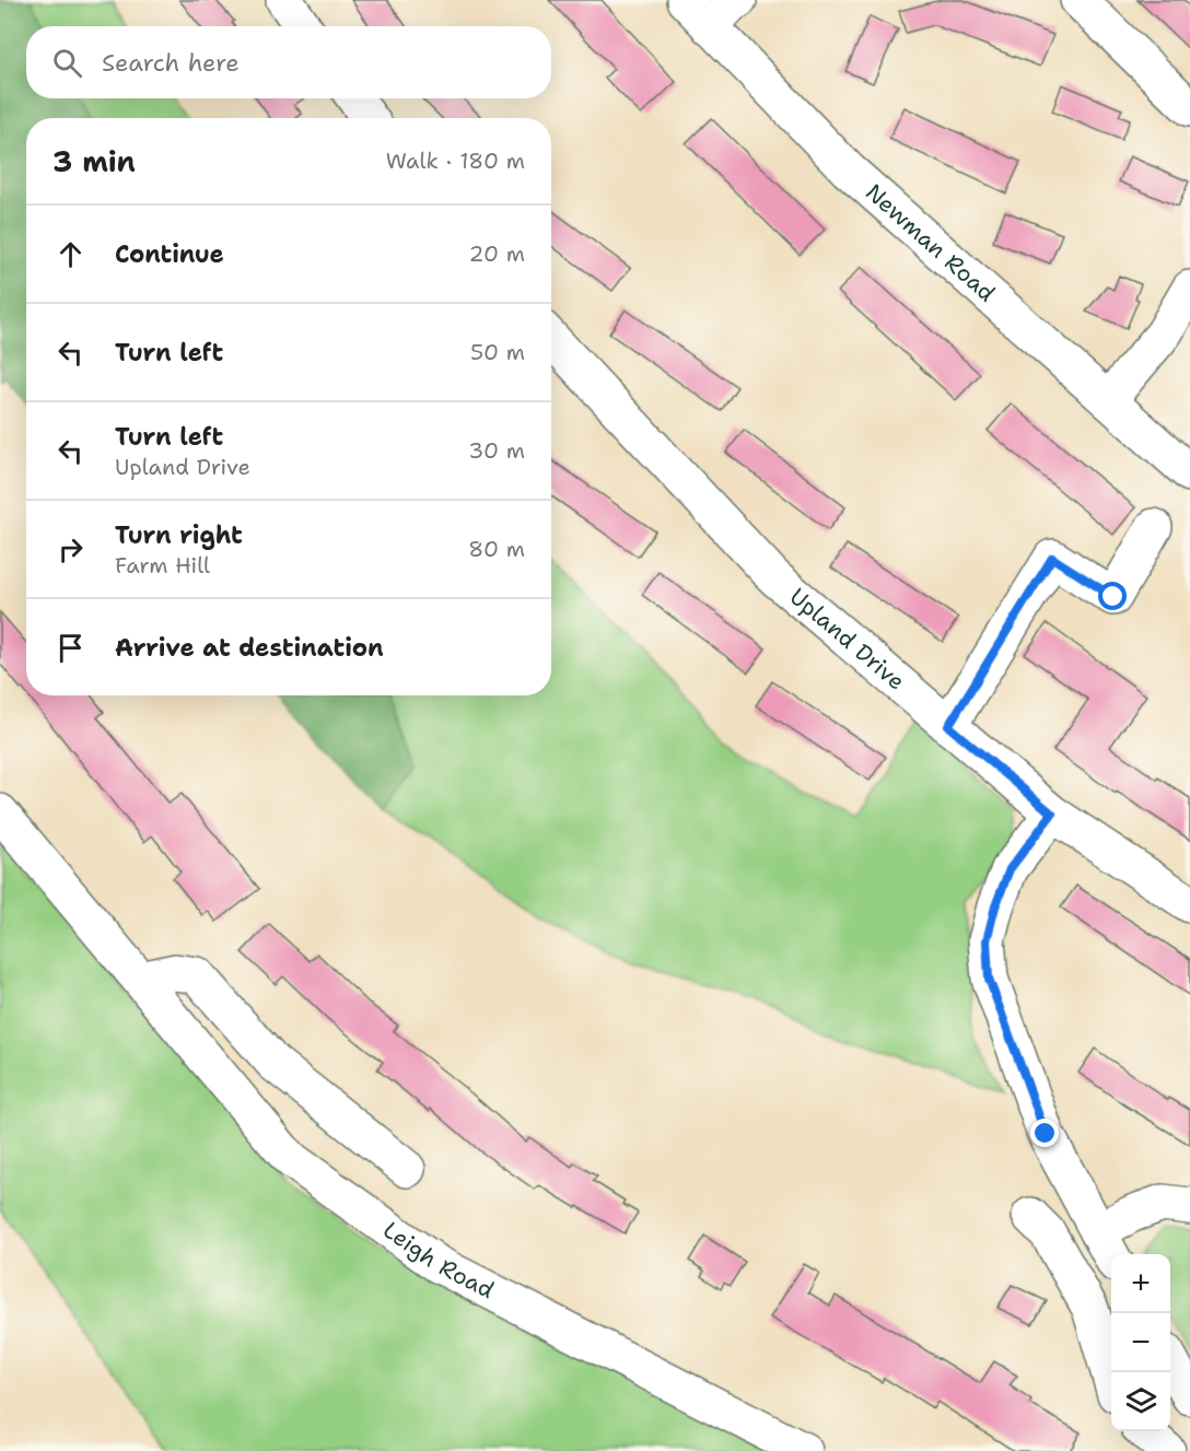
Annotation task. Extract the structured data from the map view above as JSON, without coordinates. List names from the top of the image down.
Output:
{
  "streets": {
    "street": ["Newman Road", "Upland Drive", "Leigh Road"]
  },
  "page": {
    "search": "Search here",
    "heading": ["3 min", "Walk · 180 m"],
    "list": [
      ["Continue", "20 m"],
      ["Turn left", "50 m"],
      ["Turn left", "Upland Drive", "30 m"],
      ["Turn right", "Farm Hill", "80 m"],
      "Arrive at destination"
    ],
    "map_buttons": ["+", "−"]
  }
}
